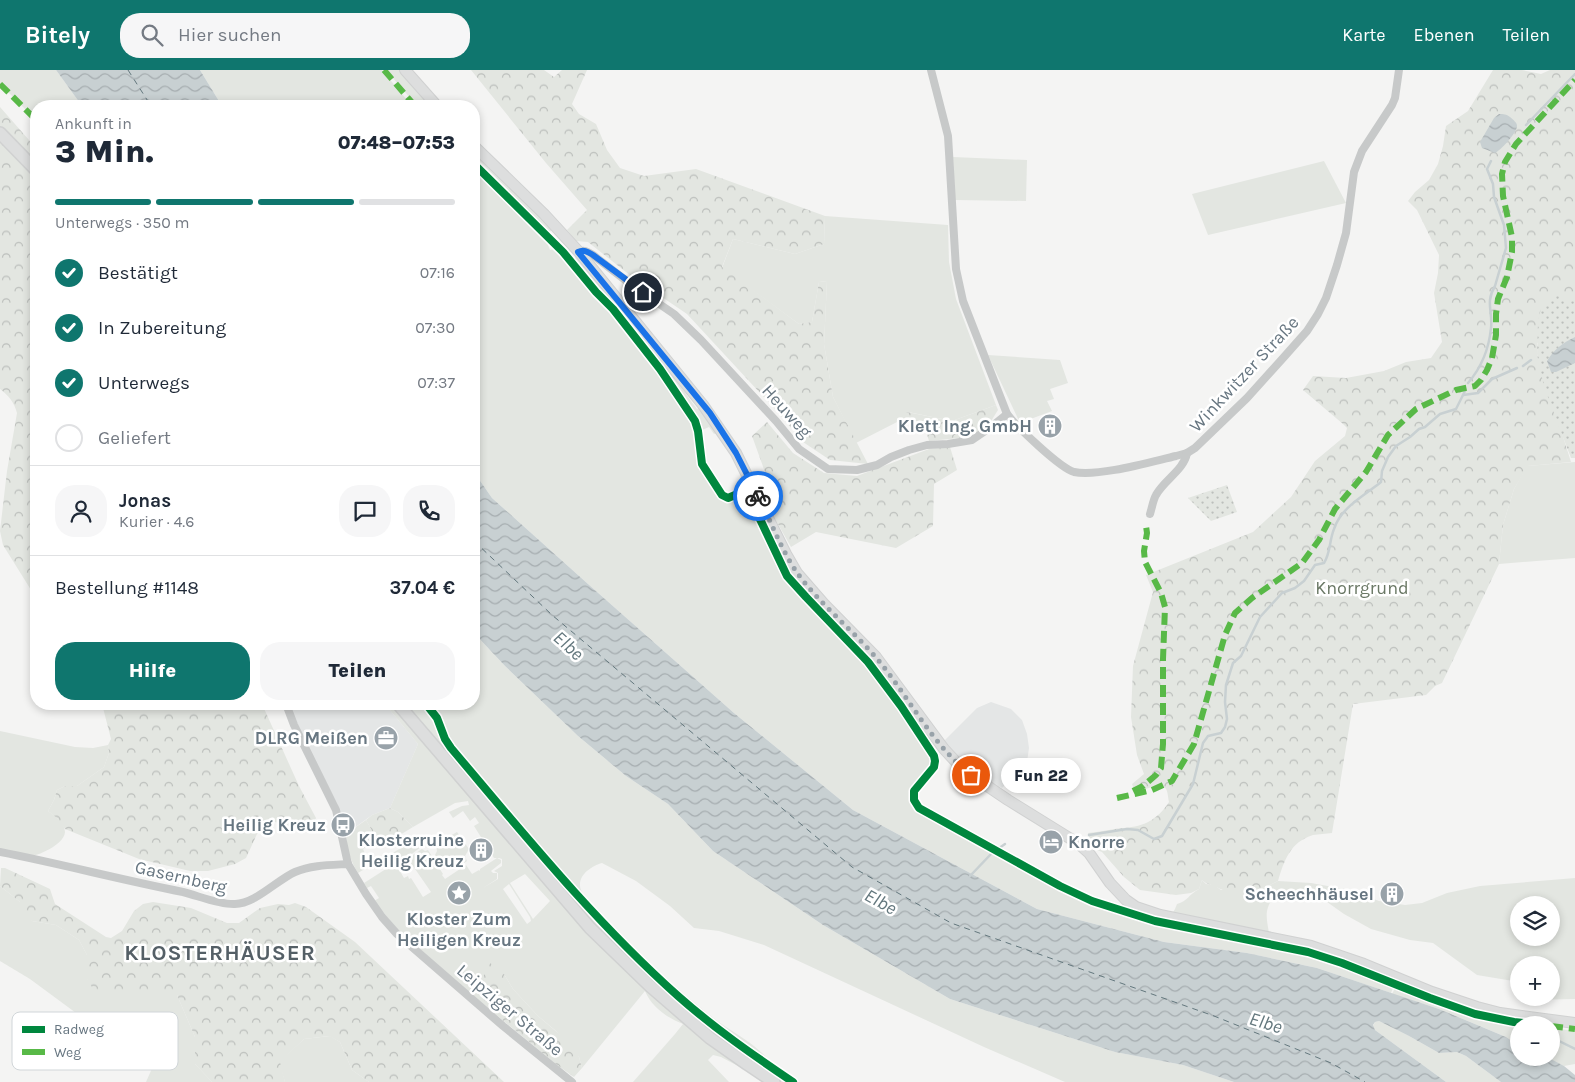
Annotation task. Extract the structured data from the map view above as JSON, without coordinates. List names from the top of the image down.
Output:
{
  "streets": {
    "street": [
      "Winkwitzer Straße",
      "Heuweg",
      "Gasernberg",
      "Leipziger Straße"
    ]
  },
  "crossings": [
    ["Winkwitzer Straße", "Heuweg"],
    ["Gasernberg", "Leipziger Straße"]
  ],
  "districts": ["KLOSTERHÄUSER"],
  "water": ["Elbe"],
  "parks": ["Knorrgrund"],
  "places": {
    "building": ["Klett Ing. GmbH", "Klosterruine Heilig Kreuz", "Scheechhäusel"],
    "office": ["DLRG Meißen"],
    "other": ["Fun 22"],
    "bus stop": ["Heilig Kreuz"],
    "hotel": ["Knorre"],
    "place": ["Kloster Zum Heiligen Kreuz"]
  },
  "legend": ["Radweg", "Weg"],
  "page": {
    "header": "Bitely",
    "search": "Hier suchen",
    "nav": ["Karte", "Ebenen", "Teilen"],
    "heading": ["3 Min.", "Ankunft in", "07:48–07:53"],
    "panel": [
      "Jonas",
      "Kurier · 4.6",
      "Bestellung #1148",
      "37.04 €"
    ],
    "bar": "Unterwegs · 350 m",
    "list": [
      ["Bestätigt", "07:16"],
      ["In Zubereitung", "07:30"],
      ["Unterwegs", "07:37"],
      "Geliefert"
    ],
    "buttons": ["Hilfe", "Teilen"],
    "bubble": "Fun 22",
    "map_buttons": ["+", "−"]
  }
}
